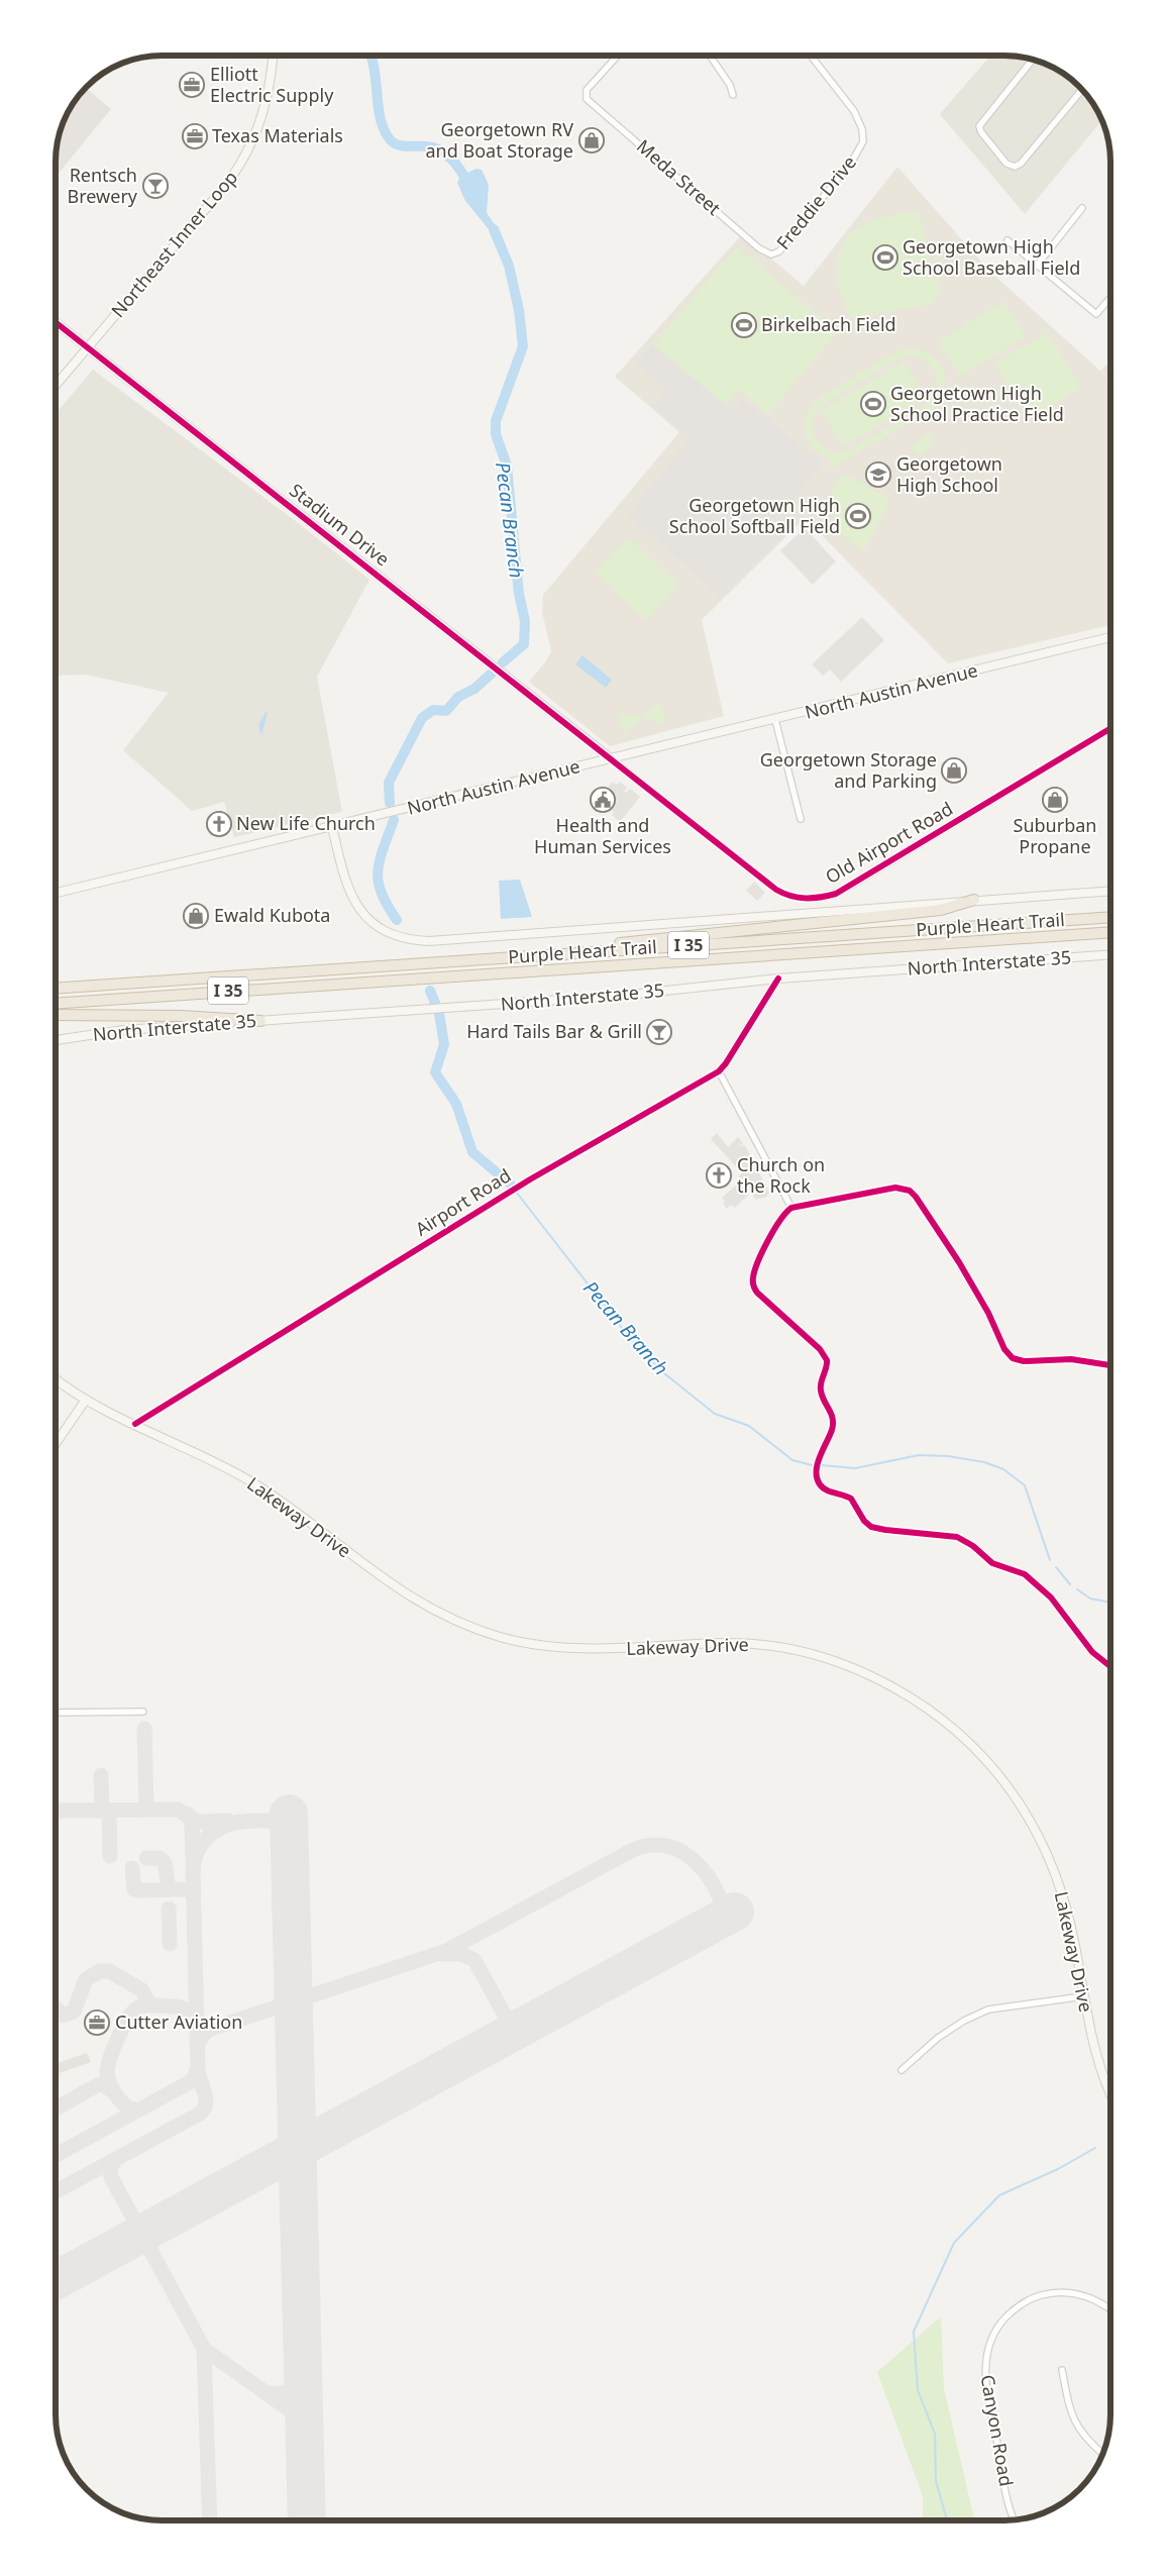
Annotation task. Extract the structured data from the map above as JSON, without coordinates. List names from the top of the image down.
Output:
{
  "streets": {
    "highway": ["Purple Heart Trail", "I 35"],
    "main road": [
      "Northeast Inner Loop",
      "Stadium Drive",
      "North Austin Avenue",
      "North Interstate 35",
      "Lakeway Drive"
    ],
    "street": [
      "Meda Street",
      "Freddie Drive",
      "Old Airport Road",
      "Airport Road",
      "Canyon Road"
    ]
  },
  "crossings": [
    ["Meda Street", "Freddie Drive"],
    ["Northeast Inner Loop", "Stadium Drive"],
    ["Stadium Drive", "North Austin Avenue"],
    ["Stadium Drive", "Old Airport Road"],
    ["North Austin Avenue", "Old Airport Road"],
    ["North Interstate 35", "Airport Road"],
    ["Airport Road", "Lakeway Drive"]
  ],
  "water": ["Pecan Branch"],
  "places": {
    "office": ["Elliott Electric Supply", "Texas Materials", "Cutter Aviation"],
    "shop": [
      "Georgetown RV and Boat Storage",
      "Georgetown Storage and Parking",
      "Suburban Propane",
      "Ewald Kubota"
    ],
    "bar": ["Rentsch Brewery", "Hard Tails Bar & Grill"],
    "sports": [
      "Georgetown High School Baseball Field",
      "Birkelbach Field",
      "Georgetown High School Practice Field",
      "Georgetown High School Softball Field"
    ],
    "school or university": ["Georgetown High School"],
    "public building": ["Health and Human Services"],
    "church": ["New Life Church", "Church on the Rock"]
  }
}
